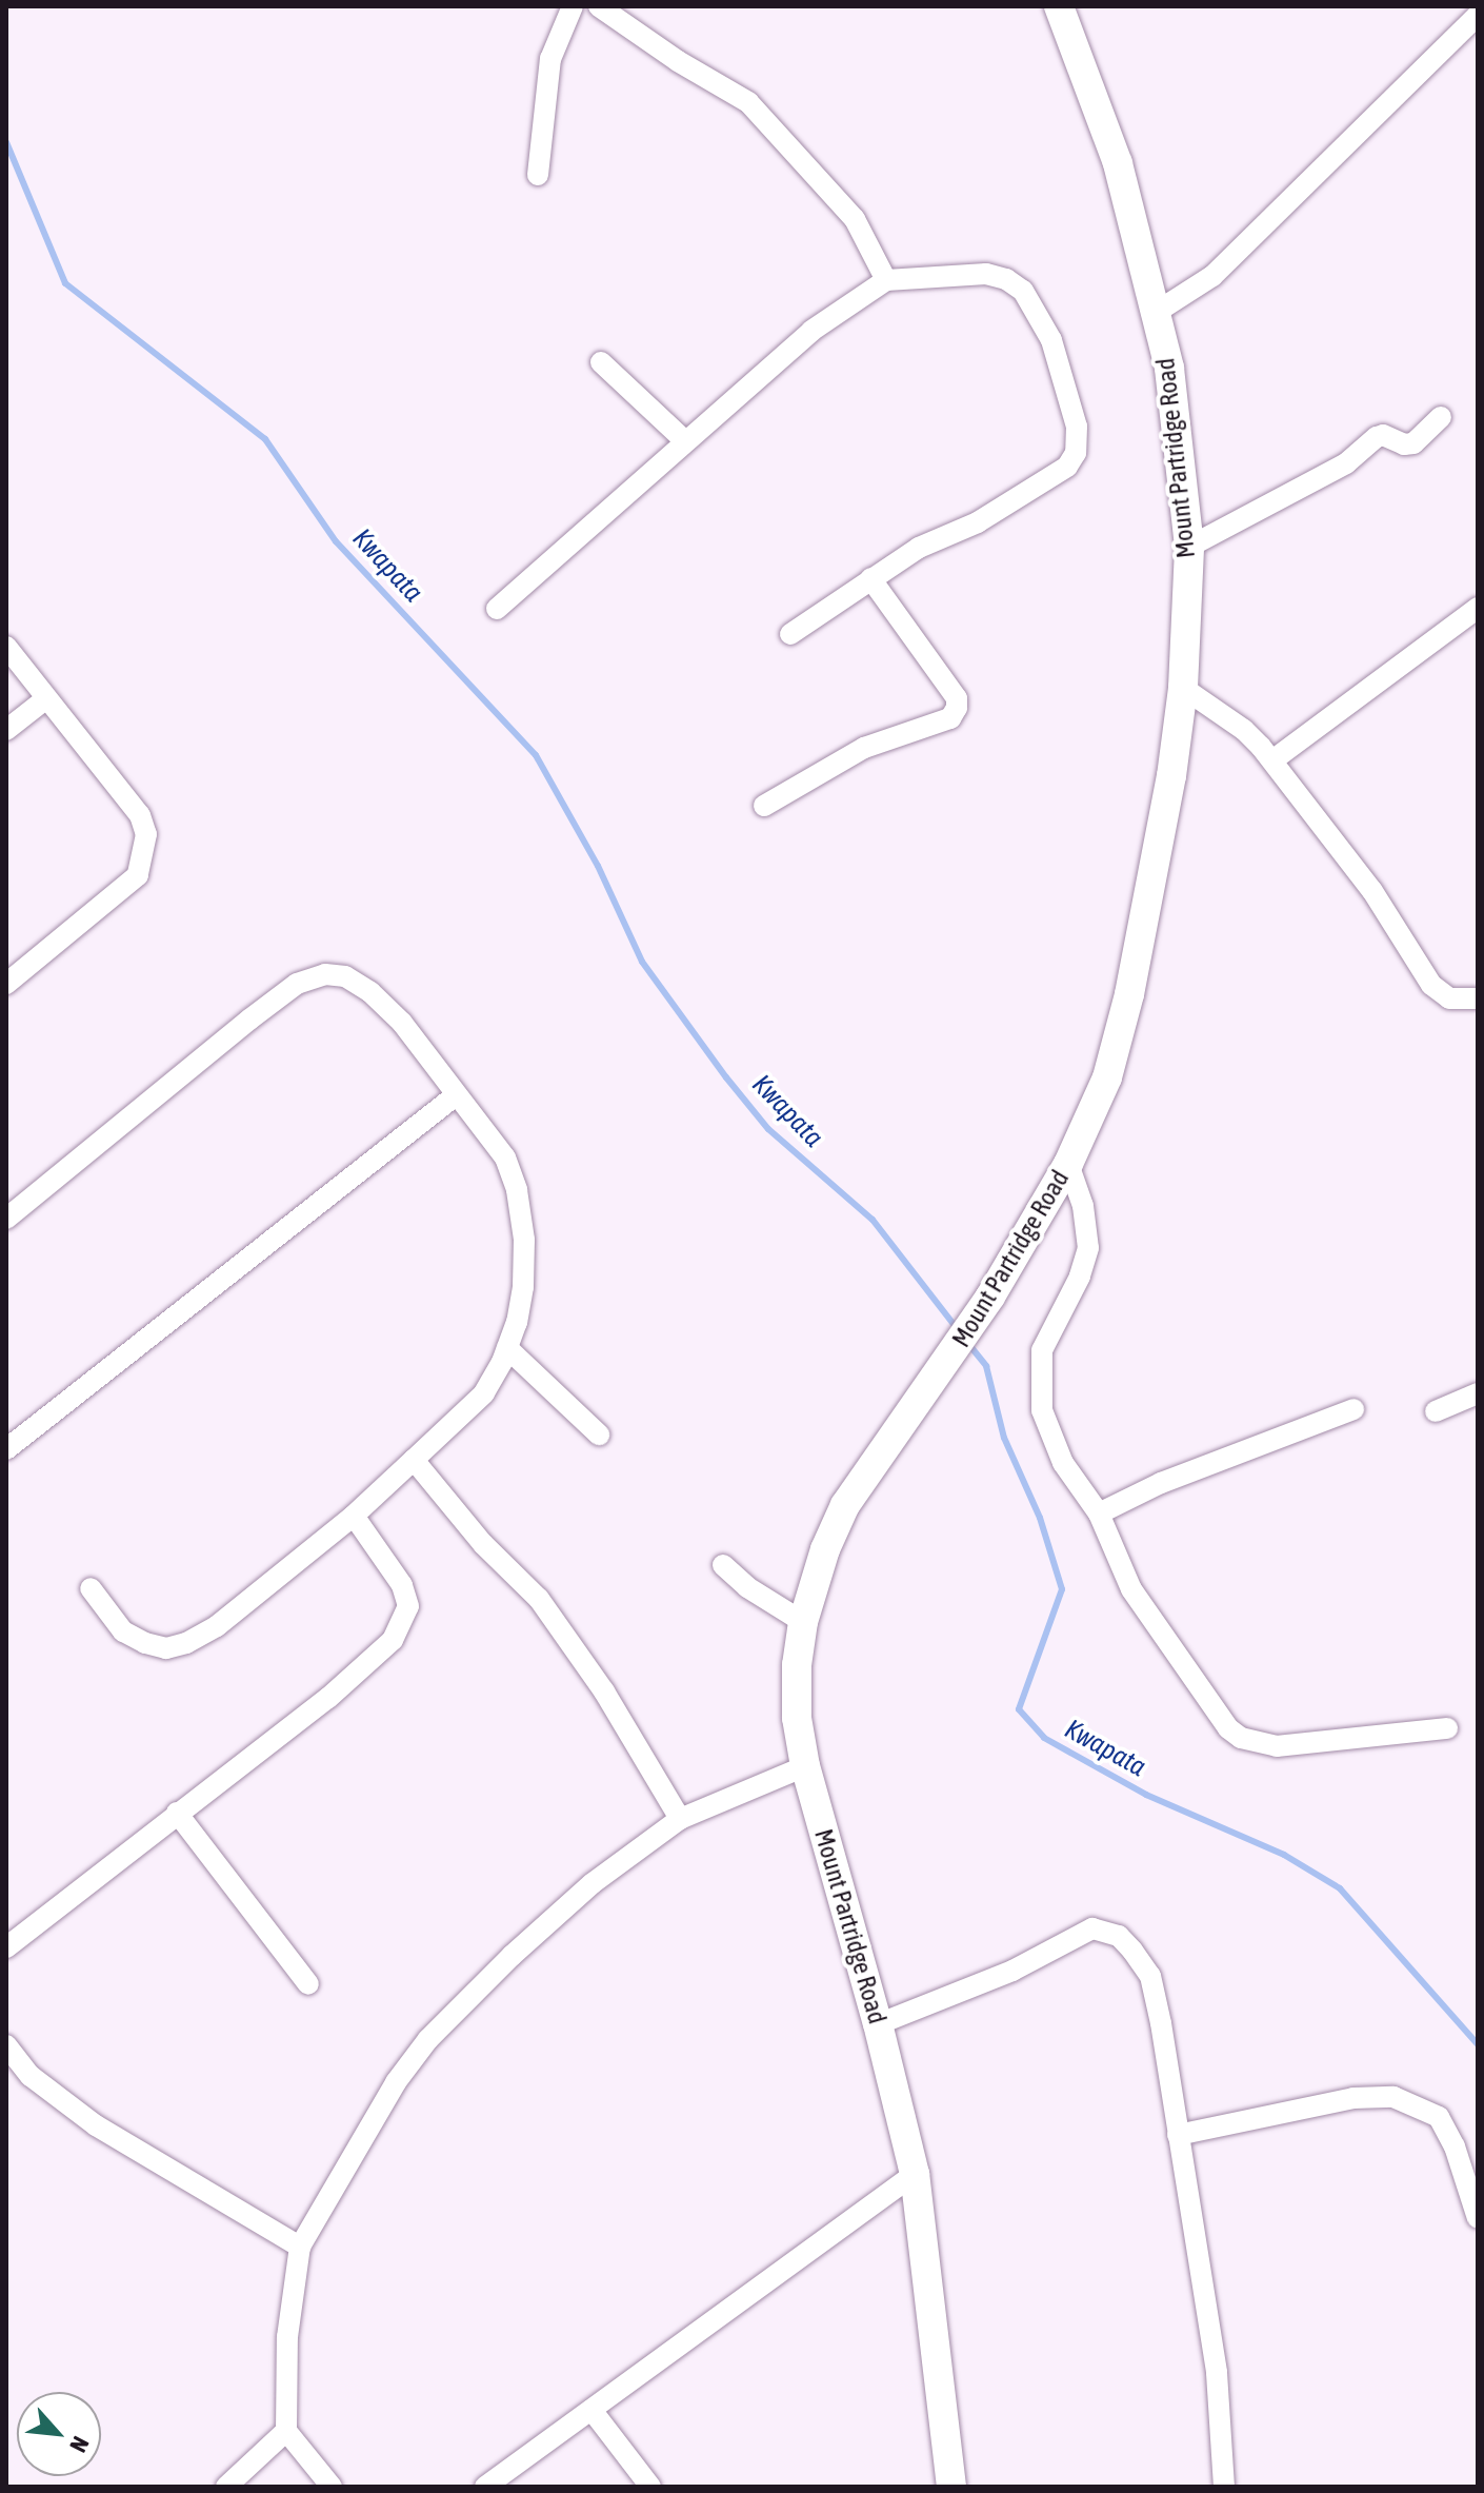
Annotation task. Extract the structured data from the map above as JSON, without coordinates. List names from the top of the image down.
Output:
{
  "streets": {
    "street": ["Mount Partridge Road"]
  },
  "water": ["Kwapata"],
  "north": "bottom right"
}
